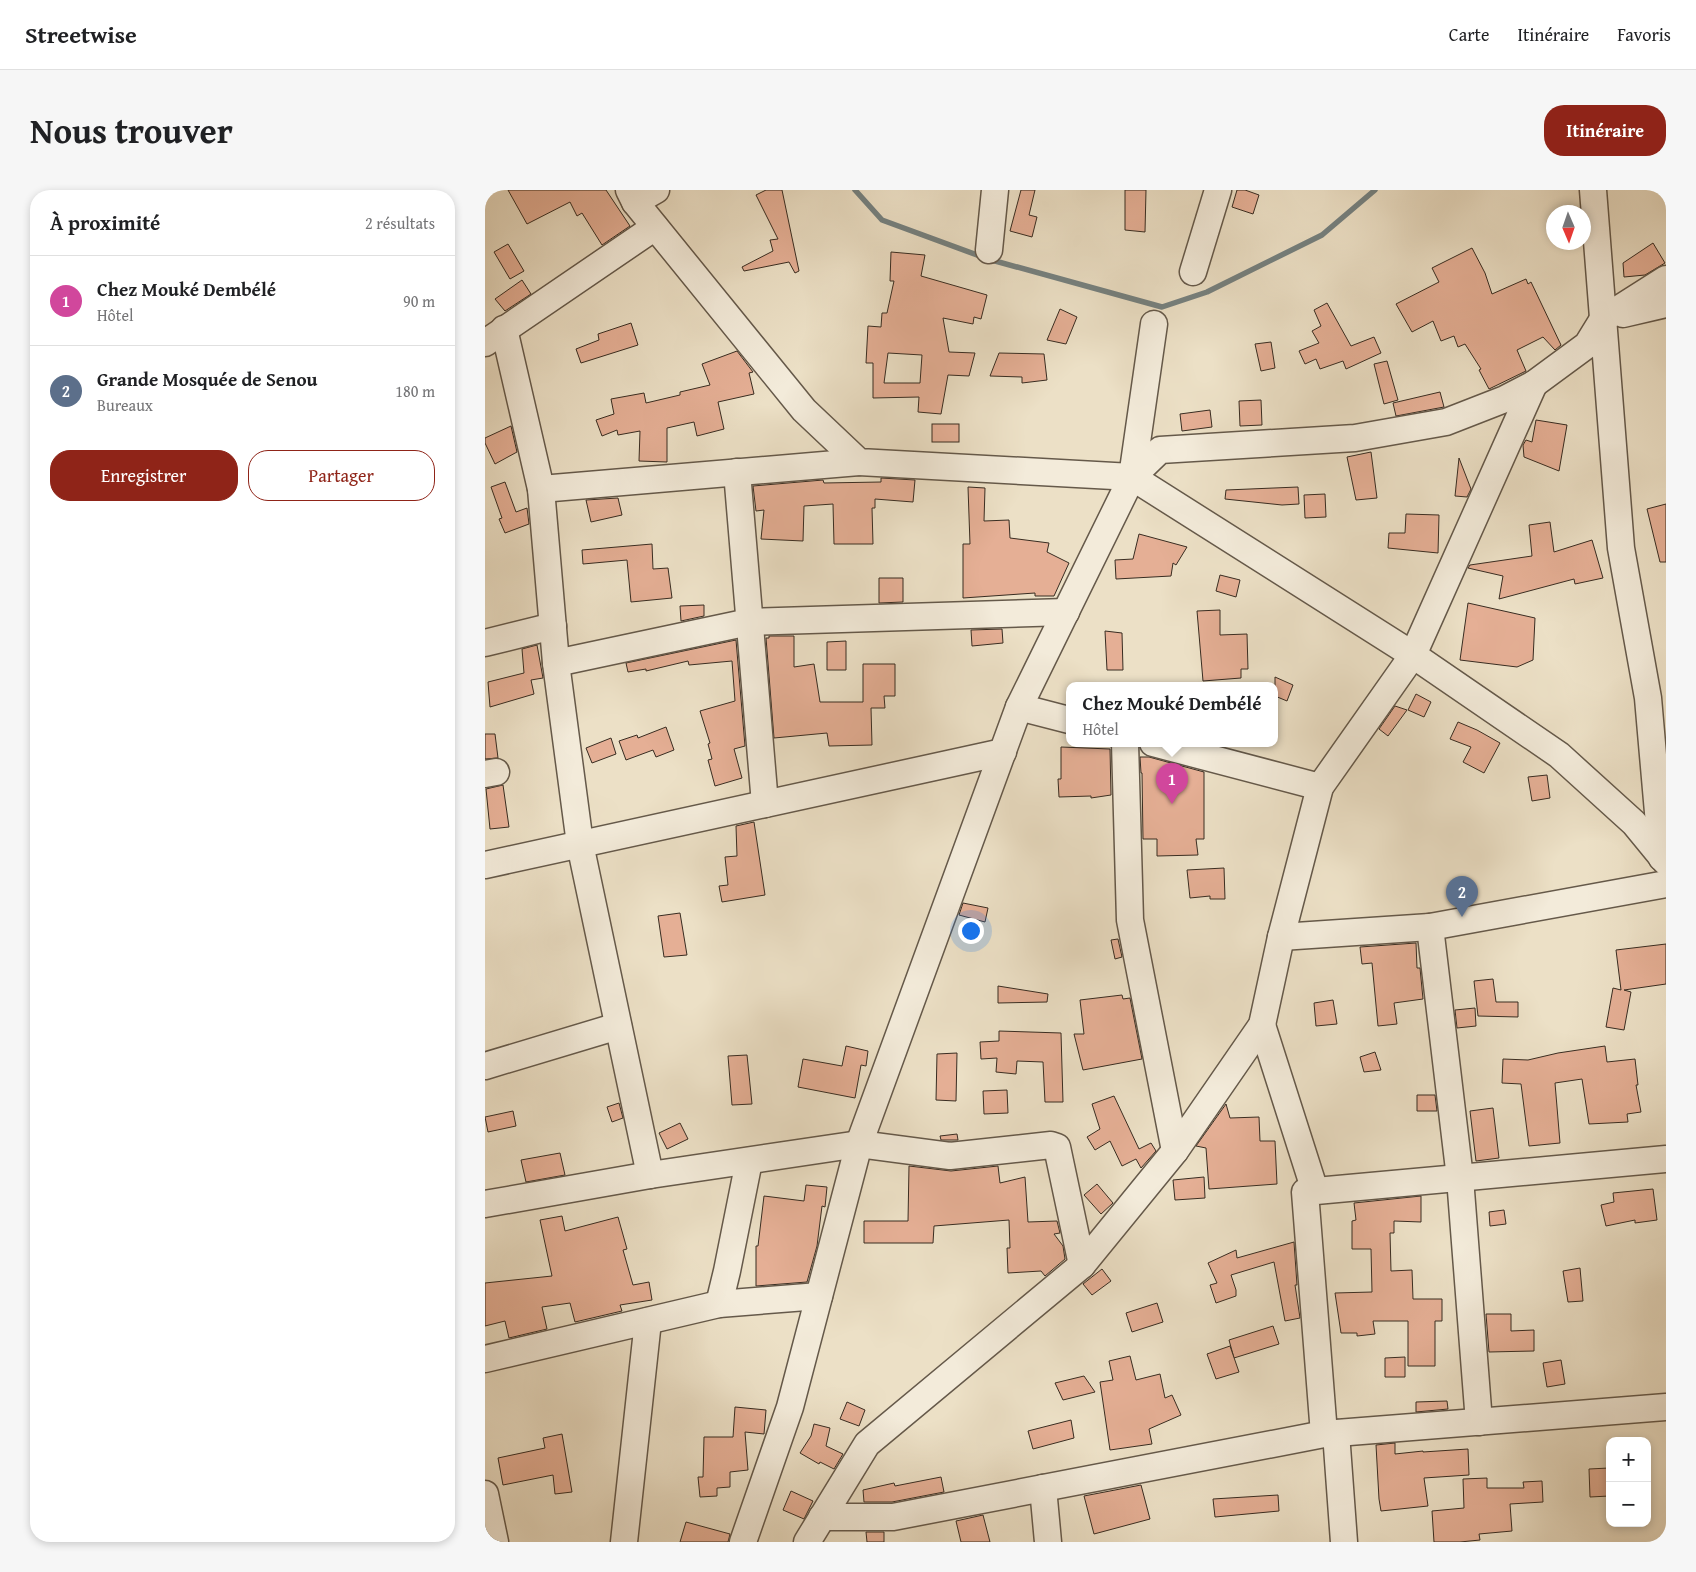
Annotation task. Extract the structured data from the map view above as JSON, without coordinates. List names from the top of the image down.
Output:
{
  "north": "bottom",
  "page": {
    "header": "Streetwise",
    "nav": ["Carte", "Itinéraire", "Favoris"],
    "title": "Nous trouver",
    "buttons": [
      "Itinéraire",
      ["Enregistrer", "Partager"]
    ],
    "heading": ["À proximité", "2 résultats"],
    "list": [
      {
        "mark": "1",
        "name": "Chez Mouké Dembélé",
        "note": "Hôtel",
        "value": "90 m"
      },
      {
        "mark": "2",
        "name": "Grande Mosquée de Senou",
        "note": "Bureaux",
        "value": "180 m"
      }
    ],
    "popup": ["Chez Mouké Dembélé", "Hôtel"],
    "pins": ["1", "2"],
    "map_buttons": ["+", "−"]
  }
}
